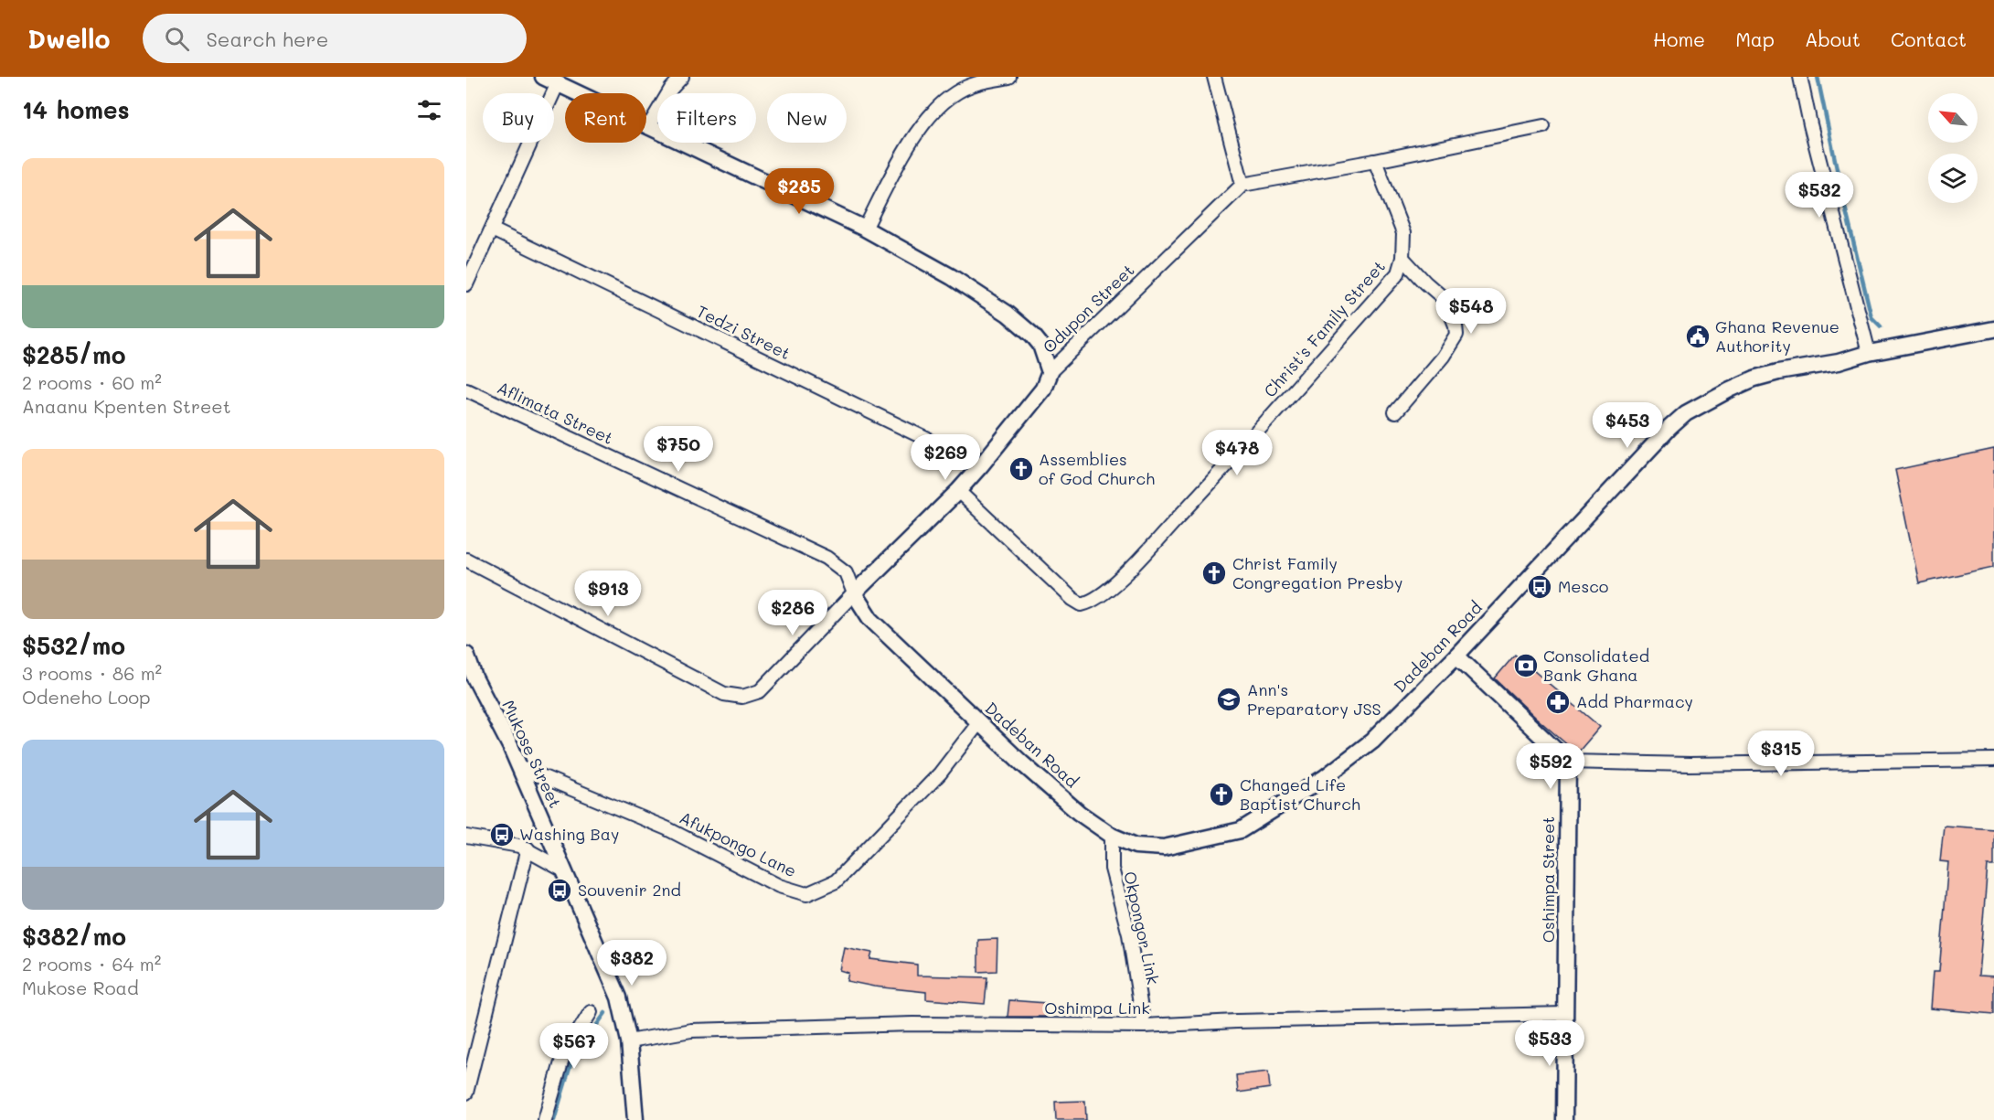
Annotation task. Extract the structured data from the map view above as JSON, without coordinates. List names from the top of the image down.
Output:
{
  "streets": {
    "street": [
      "Odupon Street",
      "Christ's Family Street",
      "Tedzi Street",
      "Aflimata Street",
      "Dadeban Road",
      "Mukose Street",
      "Afukpongo Lane",
      "Oshimpa Street",
      "Okpongor Link",
      "Oshimpa Link"
    ]
  },
  "crossings": [
    ["Odupon Street", "Christ's Family Street"],
    ["Odupon Street", "Tedzi Street"],
    ["Odupon Street", "Aflimata Street"],
    ["Odupon Street", "Dadeban Road"],
    ["Aflimata Street", "Dadeban Road"],
    ["Dadeban Road", "Afukpongo Lane"],
    ["Dadeban Road", "Okpongor Link"],
    ["Mukose Street", "Afukpongo Lane"],
    ["Mukose Street", "Oshimpa Link"],
    ["Oshimpa Street", "Oshimpa Link"],
    ["Okpongor Link", "Oshimpa Link"]
  ],
  "places": {
    "public building": ["Ghana Revenue Authority"],
    "church": ["Assemblies of God Church", "Christ Family Congregation Presby", "Changed Life Baptist Church"],
    "bus stop": ["Mesco", "Washing Bay", "Souvenir 2nd"],
    "bank": ["Consolidated Bank Ghana"],
    "school or university": ["Ann's Preparatory JSS"],
    "pharmacy": ["Add Pharmacy"]
  },
  "north": "top left",
  "page": {
    "header": "Dwello",
    "search": "Search here",
    "nav": [
      "Home",
      "Map",
      "About",
      "Contact"
    ],
    "heading": "14 homes",
    "chip": [
      "Buy",
      "Rent",
      "Filters",
      "New"
    ],
    "list": [
      {
        "name": "$285/mo",
        "note": "2 rooms · 60 m² · Anaanu Kpenten Street"
      },
      {
        "name": "$532/mo",
        "note": "3 rooms · 86 m² · Odeneho Loop"
      },
      {
        "name": "$382/mo",
        "note": "2 rooms · 64 m² · Mukose Road"
      }
    ],
    "price": [
      "$285",
      "$532",
      "$548",
      "$453",
      "$750",
      "$478",
      "$269",
      "$913",
      "$286",
      "$315",
      "$592",
      "$382",
      "$533",
      "$567"
    ]
  }
}
